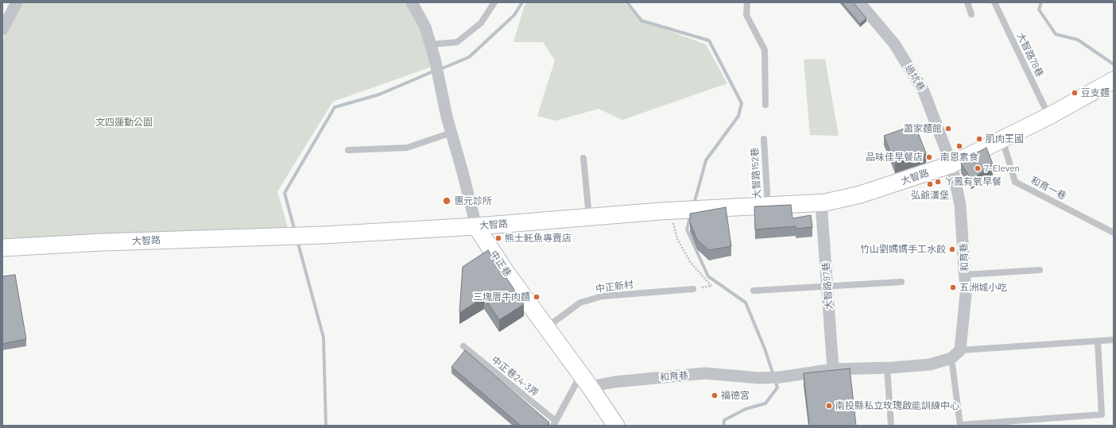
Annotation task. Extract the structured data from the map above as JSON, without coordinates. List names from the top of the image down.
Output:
{
  "streets": {
    "street": [
      "過坑巷",
      "大智路",
      "和育巷",
      "中正巷",
      "大智路97巷"
    ],
    "lane": [
      "大智路78巷",
      "大智路152巷",
      "和育一巷",
      "中正新村",
      "中正巷24-3弄"
    ]
  },
  "crossings": [
    ["大智路78巷", "大智路"],
    ["過坑巷", "大智路"],
    ["過坑巷", "和育巷"],
    ["大智路152巷", "大智路"],
    ["大智路", "和育一巷"],
    ["大智路", "和育巷"],
    ["大智路", "中正巷"],
    ["大智路", "大智路97巷"],
    ["和育巷", "中正巷"],
    ["和育巷", "大智路97巷"],
    ["和育巷", "中正巷24-3弄"],
    ["中正巷", "中正新村"],
    ["中正巷", "中正巷24-3弄"]
  ],
  "parks": ["文四運動公園"],
  "places": [
    "豆支麵",
    "蕭家麵館",
    "肌肉王國",
    "南恩素食",
    "品味佳早餐店",
    "7-Eleven",
    "ㄚ鳳有氧早餐",
    "弘爺漢堡",
    "惠元診所",
    "熊土魠魚專賣店",
    "竹山劉媽媽手工水餃",
    "五洲城小吃",
    "三塊厝牛肉麵",
    "福德宮",
    "南投縣私立玫瑰啟能訓練中心"
  ]
}
